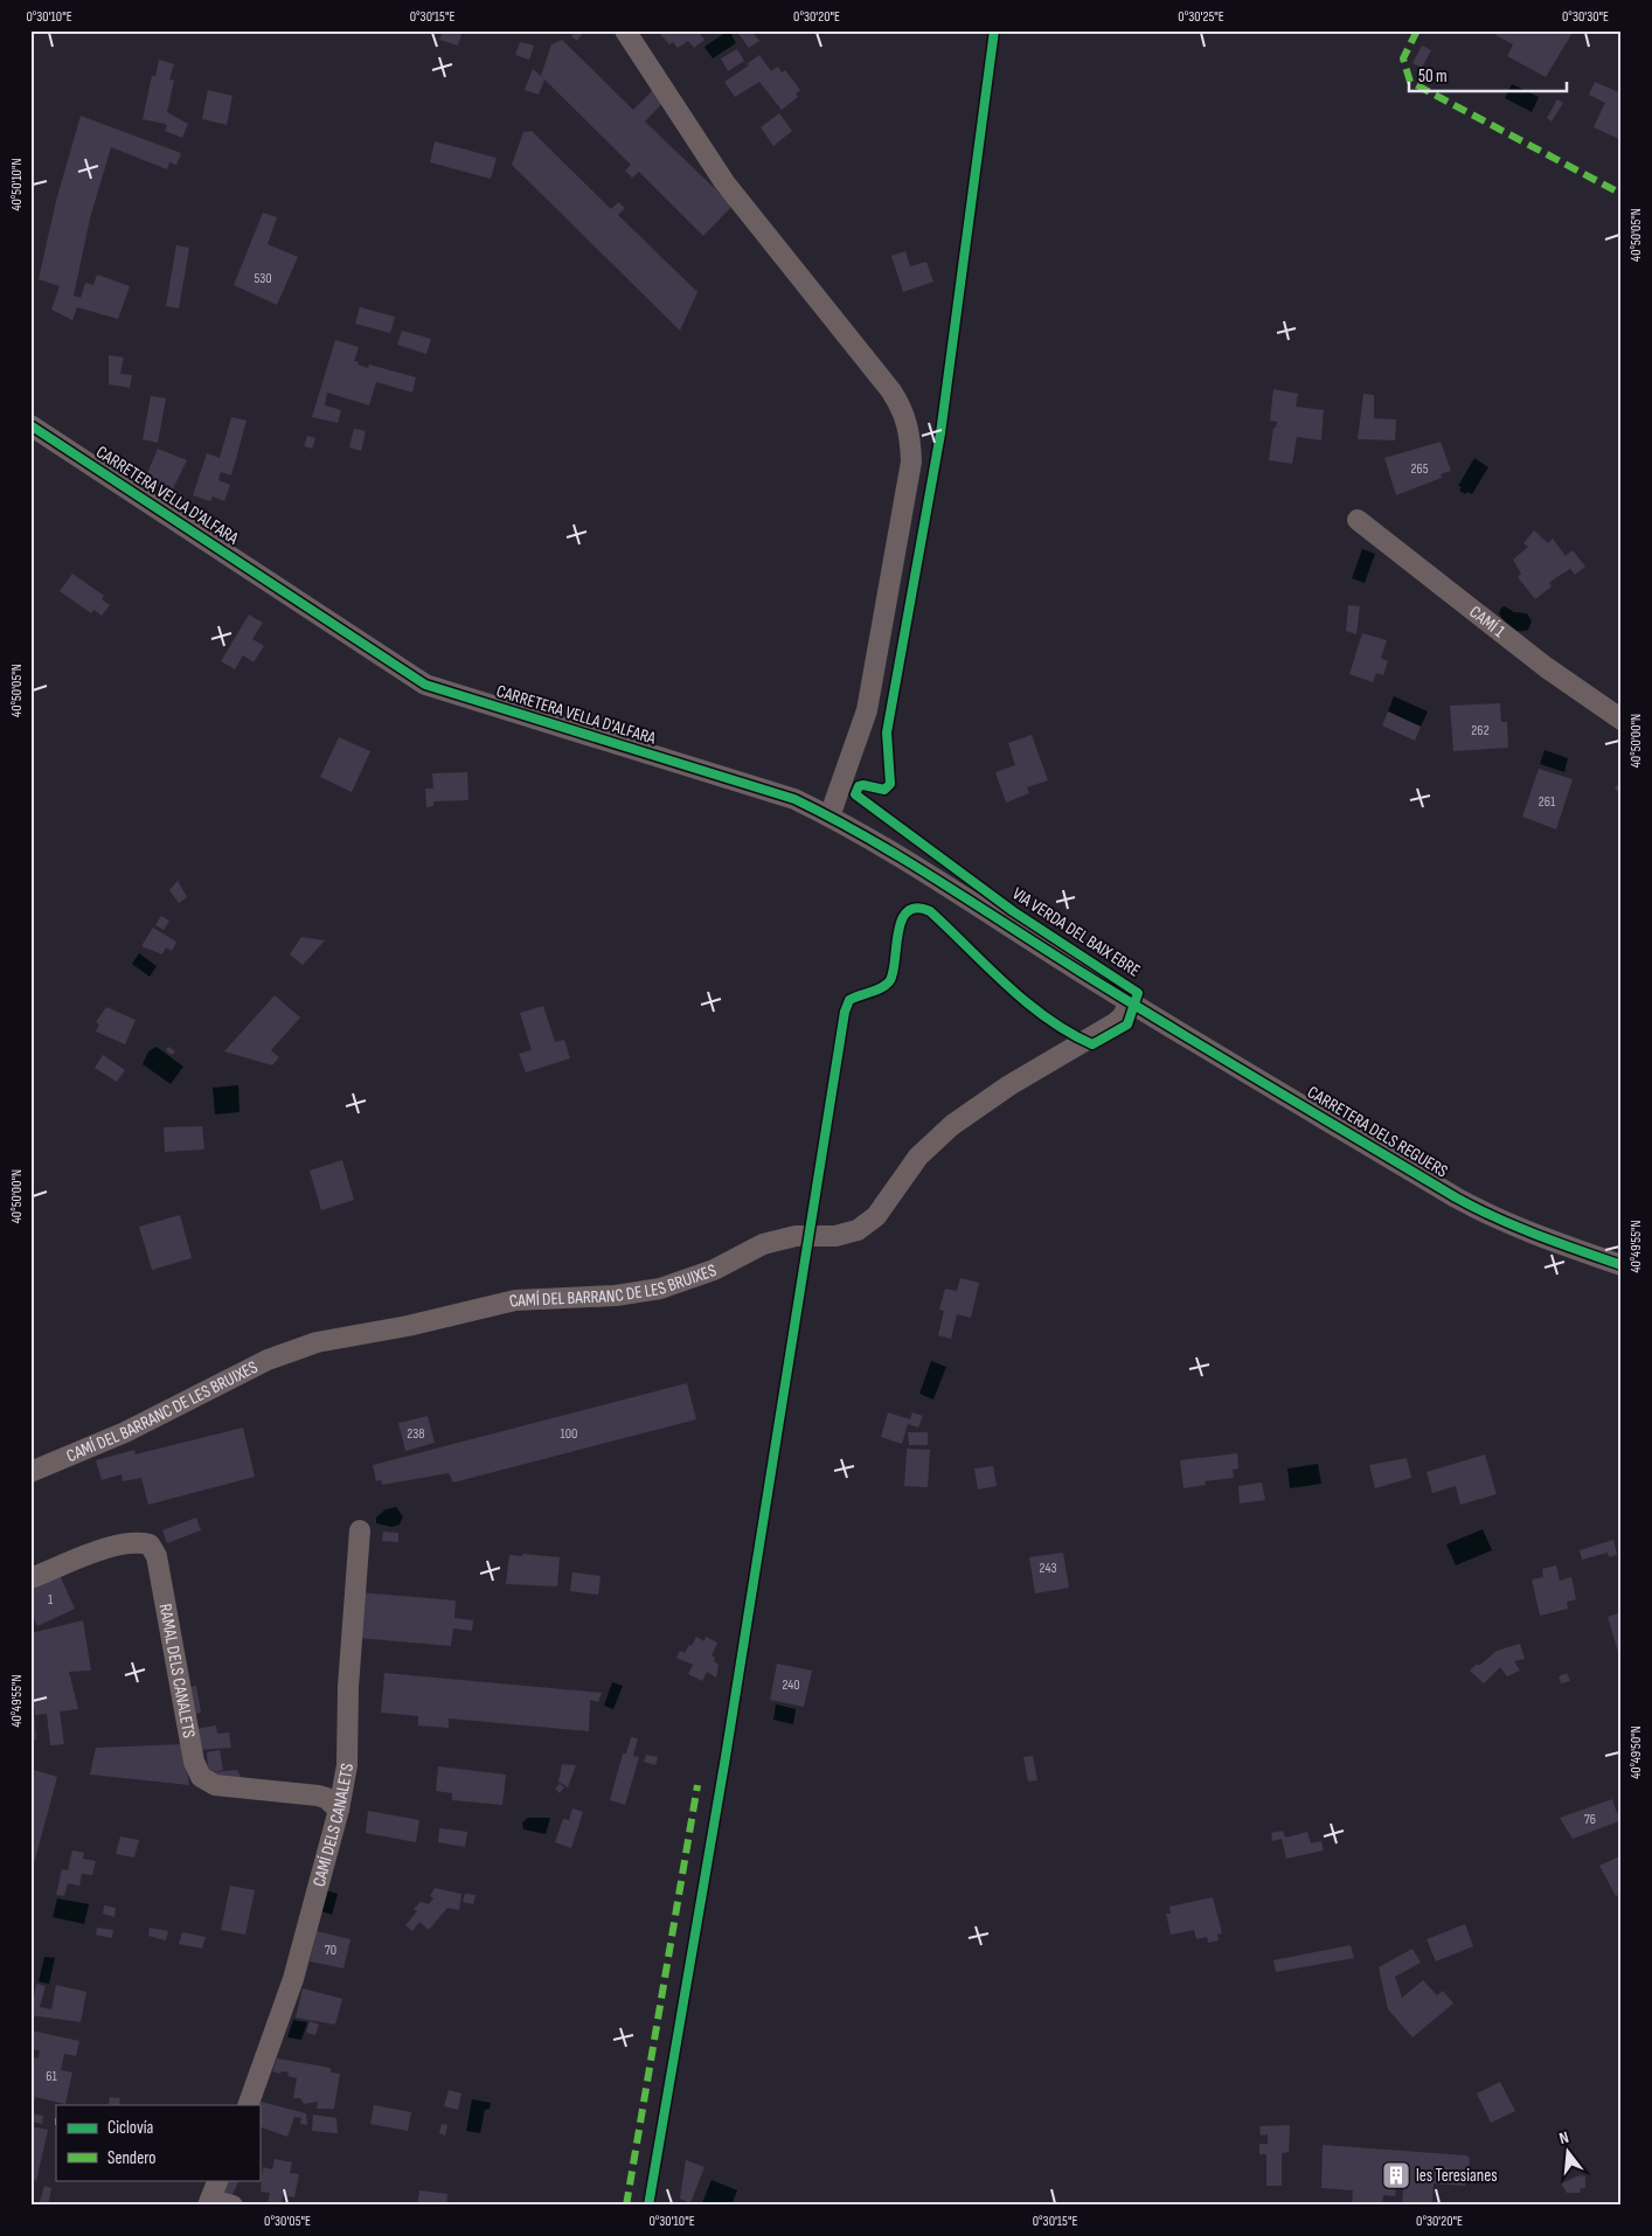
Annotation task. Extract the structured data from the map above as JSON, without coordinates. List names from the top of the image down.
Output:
{
  "streets": {
    "street": [
      "CARRETERA VELLA D'ALFARA",
      "CAMÍ 1",
      "CARRETERA DELS REGUERS",
      "CAMÍ DEL BARRANC DE LES BRUIXES",
      "RAMAL DELS CANALETS",
      "CAMÍ DELS CANALETS"
    ],
    "cycle path": ["VIA VERDA DEL BAIX EBRE"]
  },
  "crossings": [
    ["CARRETERA VELLA D'ALFARA", "CARRETERA DELS REGUERS"],
    ["CARRETERA VELLA D'ALFARA", "CAMÍ DEL BARRANC DE LES BRUIXES"],
    ["CARRETERA DELS REGUERS", "CAMÍ DEL BARRANC DE LES BRUIXES"],
    ["RAMAL DELS CANALETS", "CAMÍ DELS CANALETS"]
  ],
  "places": {
    "building": ["les Teresianes"]
  },
  "house_numbers": [
    "530",
    "265",
    "262",
    "261",
    "238",
    "100",
    "243",
    "1",
    "240",
    "76",
    "70",
    "61"
  ],
  "legend": ["Ciclovía", "Sendero"],
  "scale_bar": "50 m",
  "north": "top",
  "coordinates": [
    "0°30'10\"E",
    "0°30'15\"E",
    "0°30'20\"E",
    "0°30'25\"E",
    "0°30'30\"E",
    "40°50'10\"N",
    "40°50'05\"N",
    "40°50'00\"N",
    "40°49'55\"N",
    "40°49'50\"N",
    "0°30'05\"E"
  ]
}
